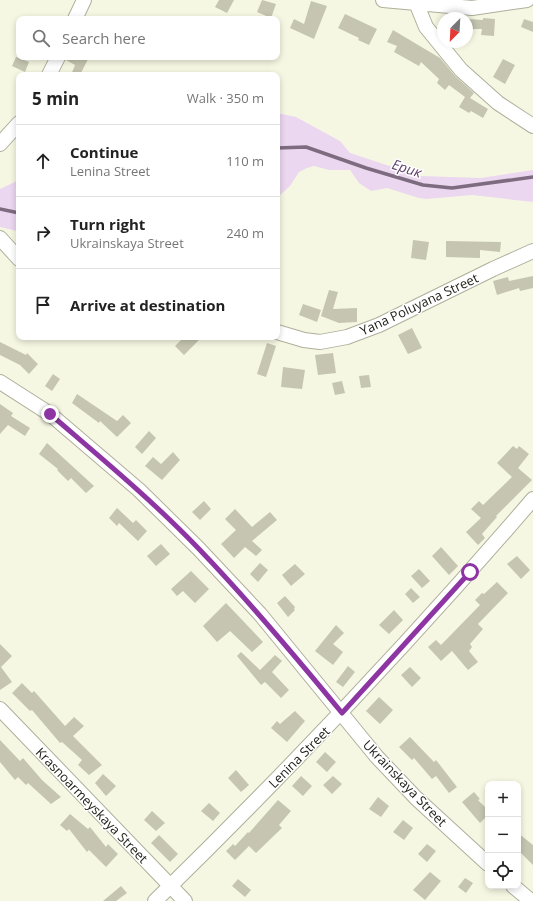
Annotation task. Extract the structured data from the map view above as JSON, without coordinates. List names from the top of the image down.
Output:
{
  "streets": {
    "street": [
      "Yana Poluyana Street",
      "Lenina Street",
      "Ukrainskaya Street",
      "Krasnoarmeyskaya Street"
    ]
  },
  "crossings": [
    ["Lenina Street", "Ukrainskaya Street"],
    ["Lenina Street", "Krasnoarmeyskaya Street"]
  ],
  "water": ["Ерик"],
  "north": "bottom left",
  "page": {
    "search": "Search here",
    "heading": ["5 min", "Walk · 350 m"],
    "list": [
      ["Continue", "Lenina Street", "110 m"],
      ["Turn right", "Ukrainskaya Street", "240 m"],
      "Arrive at destination"
    ],
    "map_buttons": ["+", "−"]
  }
}
